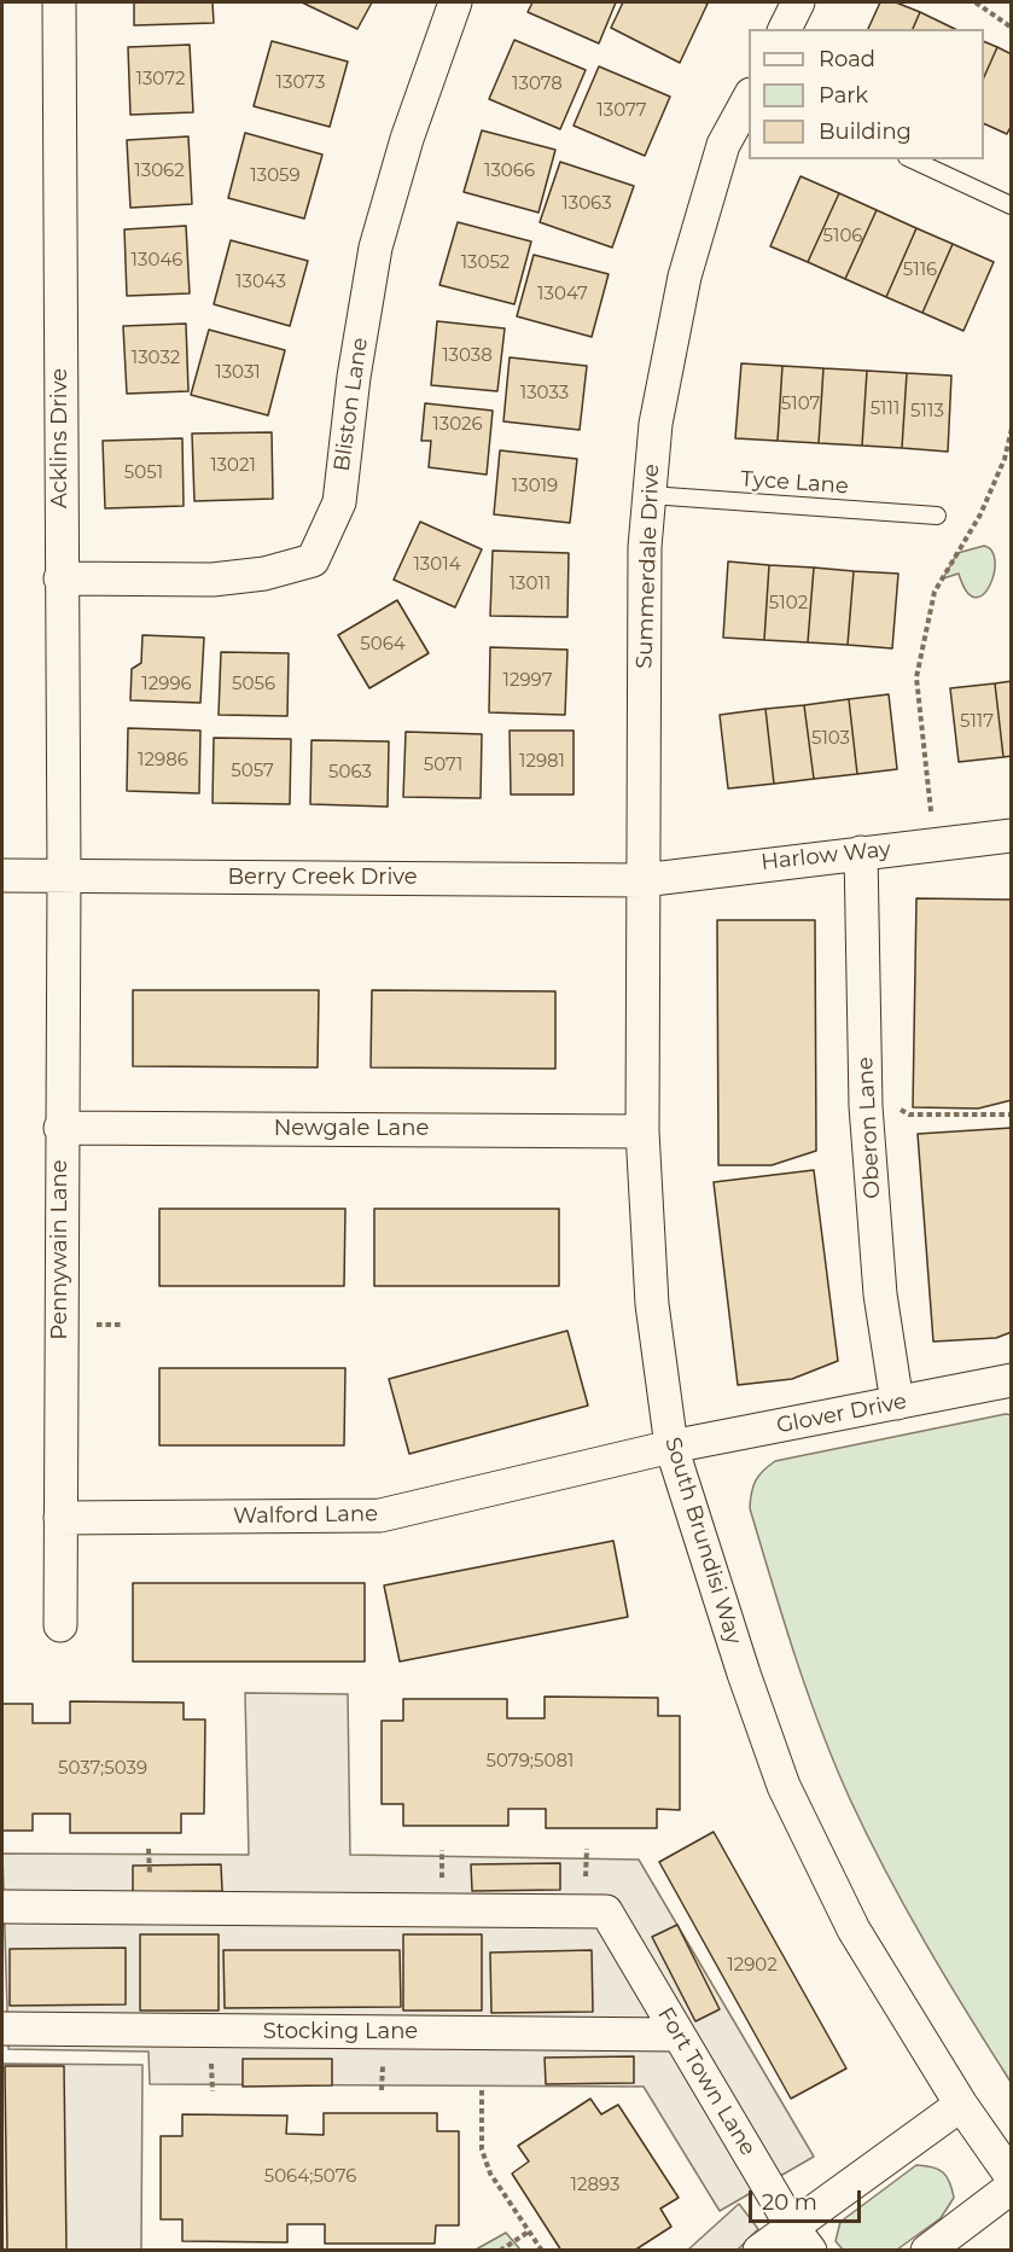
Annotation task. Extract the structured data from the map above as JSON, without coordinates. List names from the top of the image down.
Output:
{
  "streets": {
    "street": [
      "Bliston Lane",
      "Acklins Drive",
      "Summerdale Drive",
      "Harlow Way",
      "Berry Creek Drive",
      "Oberon Lane",
      "Newgale Lane",
      "Pennywain Lane",
      "Glover Drive",
      "Walford Lane",
      "South Brundisi Way",
      "Stocking Lane",
      "Fort Town Lane"
    ],
    "lane": ["Tyce Lane"]
  },
  "crossings": [
    ["Bliston Lane", "Acklins Drive"],
    ["Acklins Drive", "Berry Creek Drive"],
    ["Acklins Drive", "Pennywain Lane"],
    ["Tyce Lane", "Summerdale Drive"],
    ["Summerdale Drive", "Harlow Way"],
    ["Summerdale Drive", "Berry Creek Drive"],
    ["Summerdale Drive", "South Brundisi Way"],
    ["Harlow Way", "Berry Creek Drive"],
    ["Harlow Way", "Oberon Lane"],
    ["Harlow Way", "South Brundisi Way"],
    ["Berry Creek Drive", "Pennywain Lane"],
    ["Berry Creek Drive", "South Brundisi Way"],
    ["Oberon Lane", "Glover Drive"],
    ["Newgale Lane", "Pennywain Lane"],
    ["Newgale Lane", "South Brundisi Way"],
    ["Pennywain Lane", "Walford Lane"],
    ["Glover Drive", "Walford Lane"],
    ["Glover Drive", "South Brundisi Way"],
    ["Walford Lane", "South Brundisi Way"],
    ["Stocking Lane", "Fort Town Lane"]
  ],
  "house_numbers": [
    "13072",
    "13073",
    "13078",
    "13077",
    "13062",
    "13066",
    "13059",
    "13063",
    "5106",
    "13046",
    "13052",
    "5116",
    "13043",
    "13047",
    "13038",
    "13032",
    "13031",
    "13033",
    "5107",
    "5111",
    "5113",
    "13026",
    "13021",
    "5051",
    "13019",
    "13014",
    "13011",
    "5102",
    "5064",
    "12997",
    "12996",
    "5056",
    "5117",
    "5103",
    "12986",
    "12981",
    "5071",
    "5057",
    "5063",
    "5079;5081",
    "5037;5039",
    "12902",
    "5064;5076",
    "12893"
  ],
  "legend": ["Road", "Park", "Building"],
  "scale_bar": "20 m"
}
